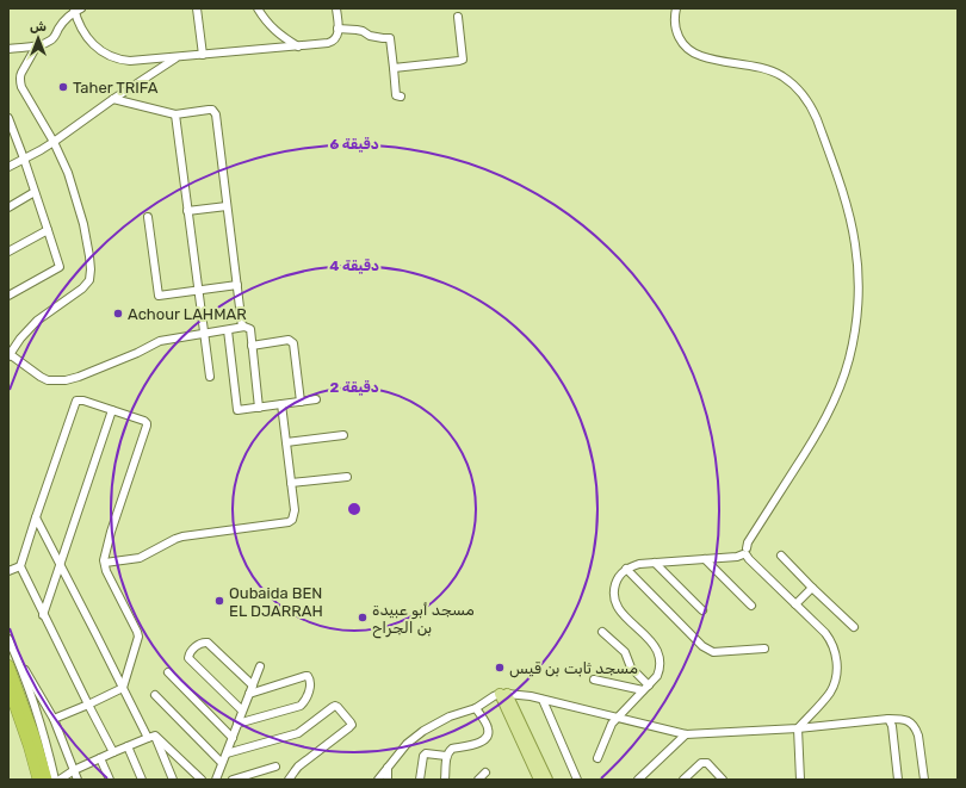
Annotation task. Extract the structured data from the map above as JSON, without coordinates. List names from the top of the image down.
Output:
{
  "places": [
    "Taher TRIFA",
    "Achour LAHMAR",
    "Oubaida BEN EL DJARRAH",
    "مسجد أبو عبيدة بن الجراح",
    "مسجد ثابت بن قيس"
  ],
  "north": "top",
  "rings": ["6 دقيقة", "4 دقيقة", "2 دقيقة"]
}
